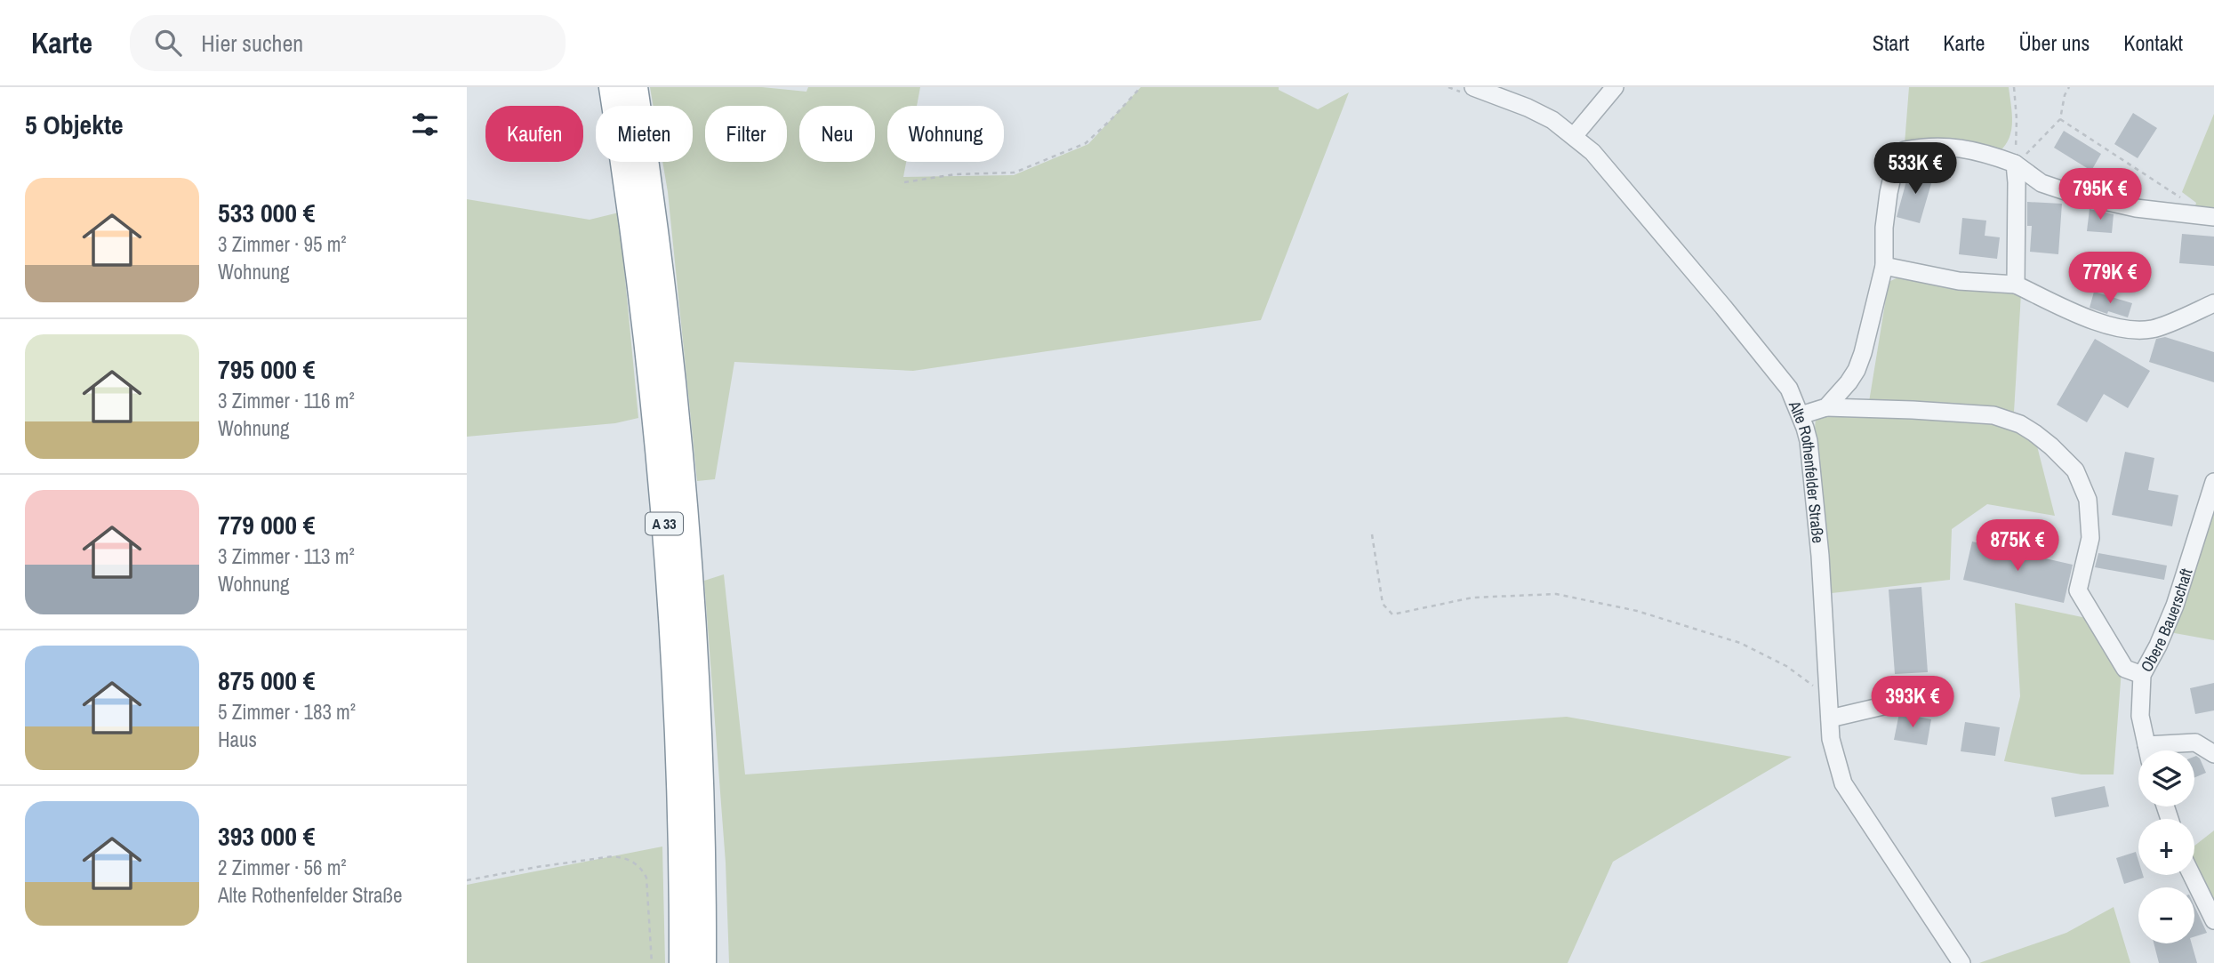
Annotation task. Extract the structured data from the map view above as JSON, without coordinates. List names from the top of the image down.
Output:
{
  "streets": {
    "highway": ["A 33"],
    "street": ["Alte Rothenfelder Straße", "Obere Bauerschaft"]
  },
  "page": {
    "header": "Karte",
    "search": "Hier suchen",
    "nav": [
      "Start",
      "Karte",
      "Über uns",
      "Kontakt"
    ],
    "heading": "5 Objekte",
    "chip": [
      "Kaufen",
      "Mieten",
      "Filter",
      "Neu",
      "Wohnung"
    ],
    "price": [
      "533K €",
      "795K €",
      "779K €",
      "875K €",
      "393K €"
    ],
    "list": [
      {
        "name": "533 000 €",
        "note": "3 Zimmer · 95 m² · Wohnung"
      },
      {
        "name": "795 000 €",
        "note": "3 Zimmer · 116 m² · Wohnung"
      },
      {
        "name": "779 000 €",
        "note": "3 Zimmer · 113 m² · Wohnung"
      },
      {
        "name": "875 000 €",
        "note": "5 Zimmer · 183 m² · Haus"
      },
      {
        "name": "393 000 €",
        "note": "2 Zimmer · 56 m² · Alte Rothenfelder Straße"
      }
    ],
    "map_buttons": ["+", "−"]
  }
}
